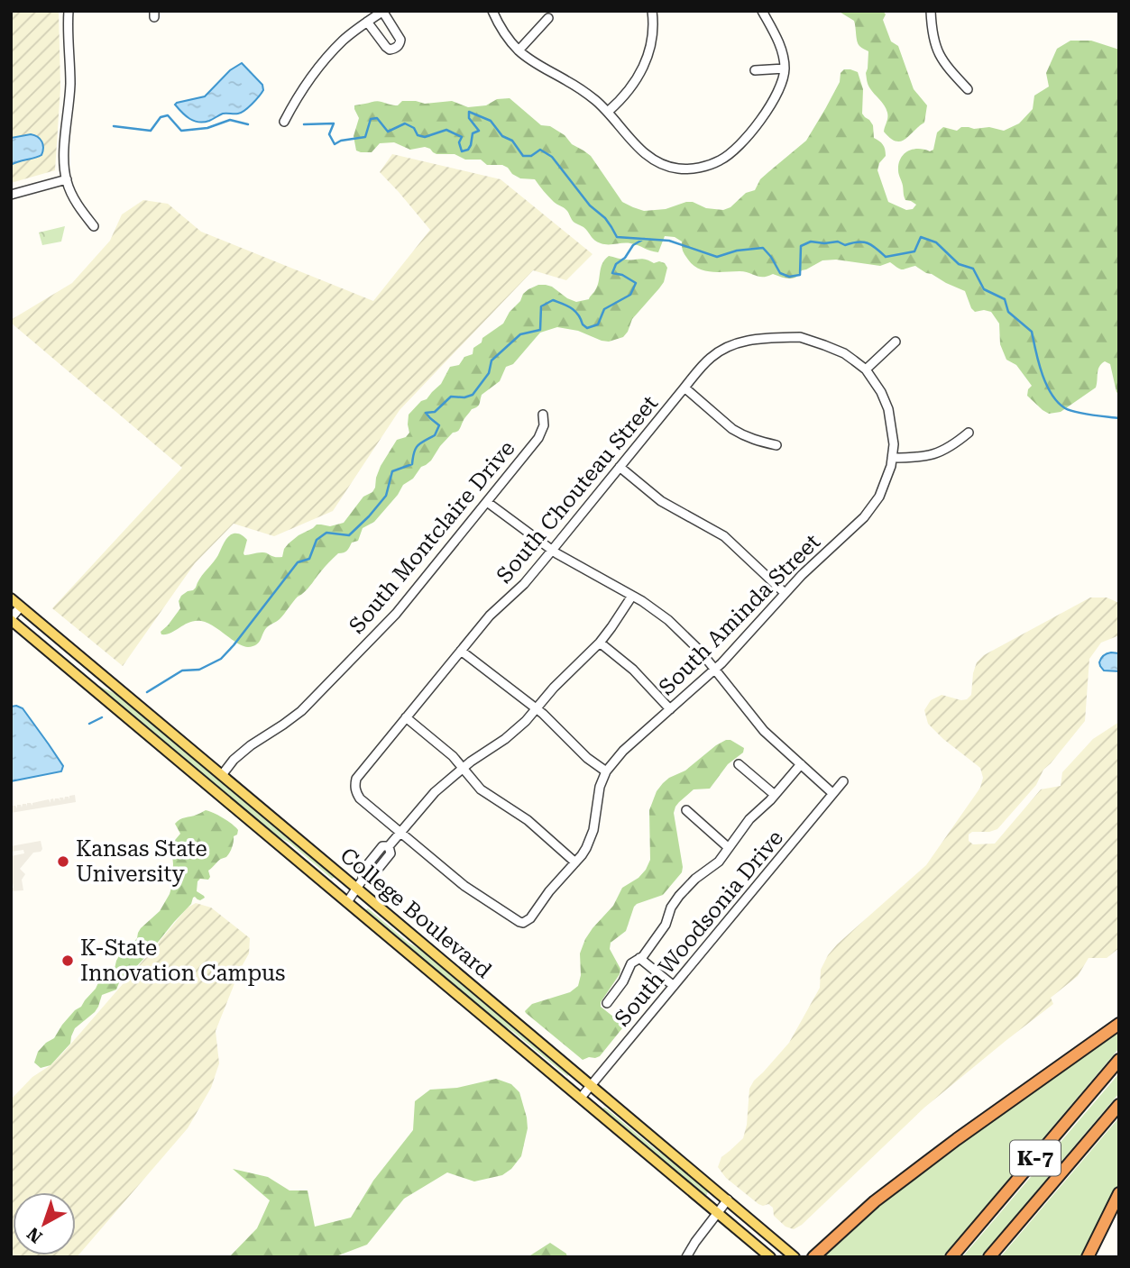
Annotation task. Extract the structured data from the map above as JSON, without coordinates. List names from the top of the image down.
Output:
{
  "streets": {
    "highway": ["K-7"],
    "main road": ["College Boulevard"],
    "street": [
      "South Chouteau Street",
      "South Montclaire Drive",
      "South Aminda Street",
      "South Woodsonia Drive"
    ]
  },
  "crossings": [
    ["South Chouteau Street", "South Aminda Street"],
    ["South Montclaire Drive", "College Boulevard"],
    ["College Boulevard", "South Woodsonia Drive"]
  ],
  "places": ["Kansas State University", "K-State Innovation Campus"],
  "north": "bottom left"
}
